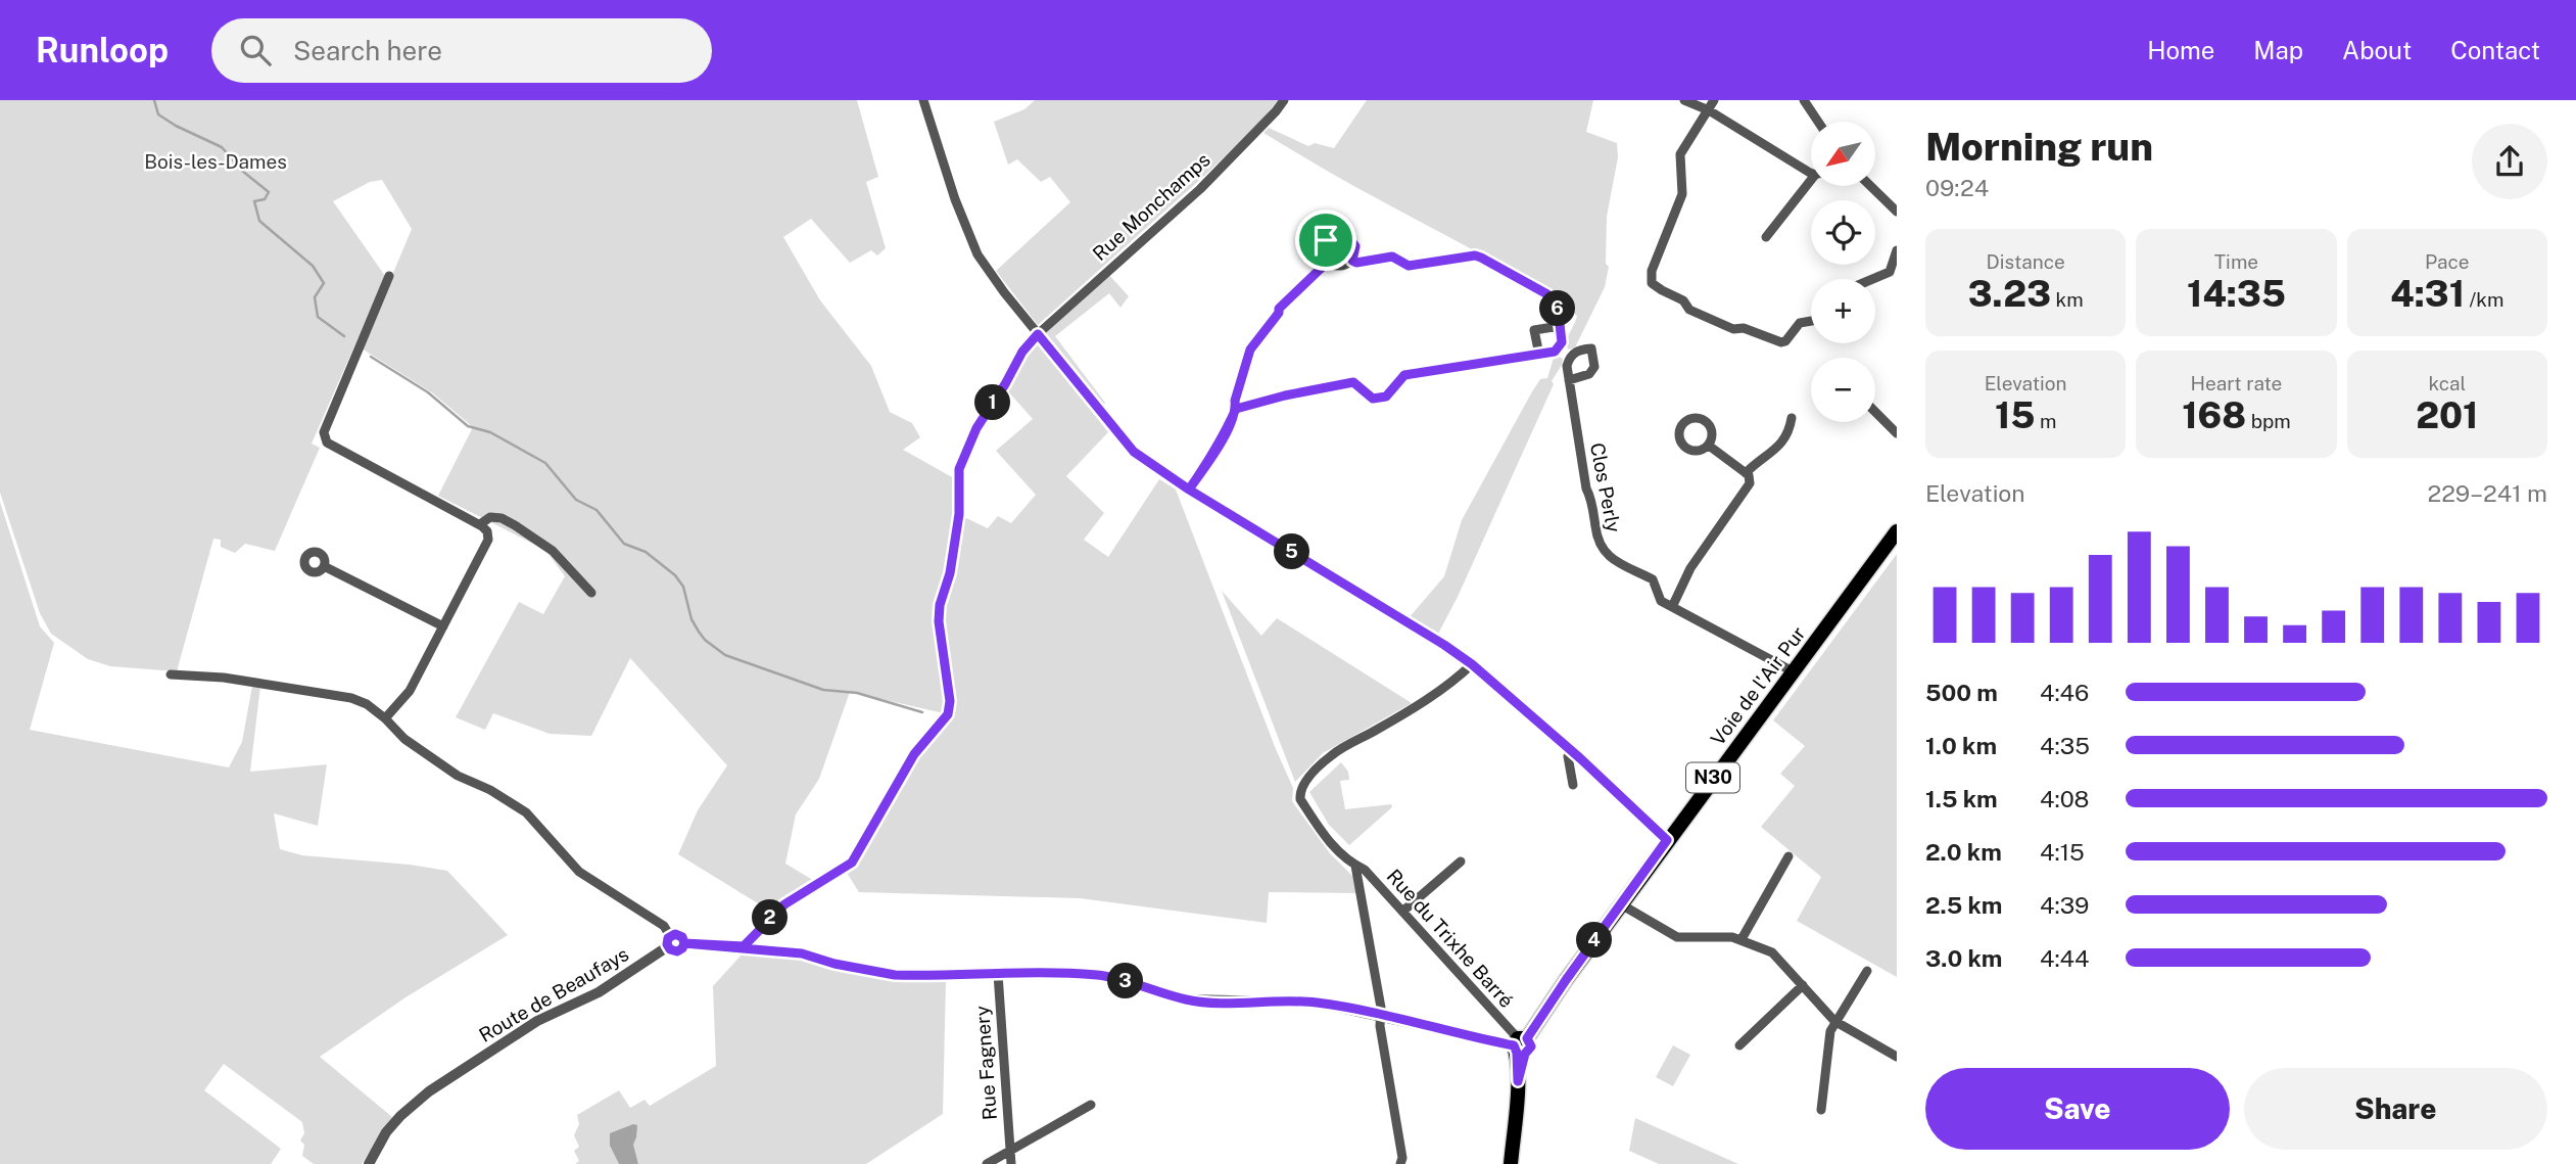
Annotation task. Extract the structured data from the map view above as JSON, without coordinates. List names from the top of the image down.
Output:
{
  "streets": {
    "main road": ["Voie de l'Air Pur", "N30"],
    "street": [
      "Rue Monchamps",
      "Clos Perly",
      "Rue du Trixhe Barré",
      "Route de Beaufays",
      "Rue Fagnery"
    ]
  },
  "crossings": [
    ["Clos Perly", "Voie de l'Air Pur"],
    ["Voie de l'Air Pur", "Rue du Trixhe Barré"]
  ],
  "parks": ["Bois-les-Dames"],
  "north": "bottom left",
  "page": {
    "header": "Runloop",
    "search": "Search here",
    "nav": [
      "Home",
      "Map",
      "About",
      "Contact"
    ],
    "heading": ["Morning run", "09:24"],
    "map_buttons": ["+", "−"],
    "stats": [
      ["Distance", "3.23 km"],
      ["Time", "14:35"],
      ["Pace", "4:31 /km"],
      ["Elevation", "15 m"],
      ["Heart rate", "168 bpm"],
      ["kcal", "201"]
    ],
    "pins": [
      "6",
      "1",
      "5",
      "2",
      "4",
      "3"
    ],
    "chart": ["Elevation", "229–241 m"],
    "list": [
      {
        "name": "500 m",
        "note": "4:46"
      },
      {
        "name": "1.0 km",
        "note": "4:35"
      },
      {
        "name": "1.5 km",
        "note": "4:08"
      },
      {
        "name": "2.0 km",
        "note": "4:15"
      },
      {
        "name": "2.5 km",
        "note": "4:39"
      },
      {
        "name": "3.0 km",
        "note": "4:44"
      }
    ],
    "buttons": ["Save", "Share"]
  }
}
